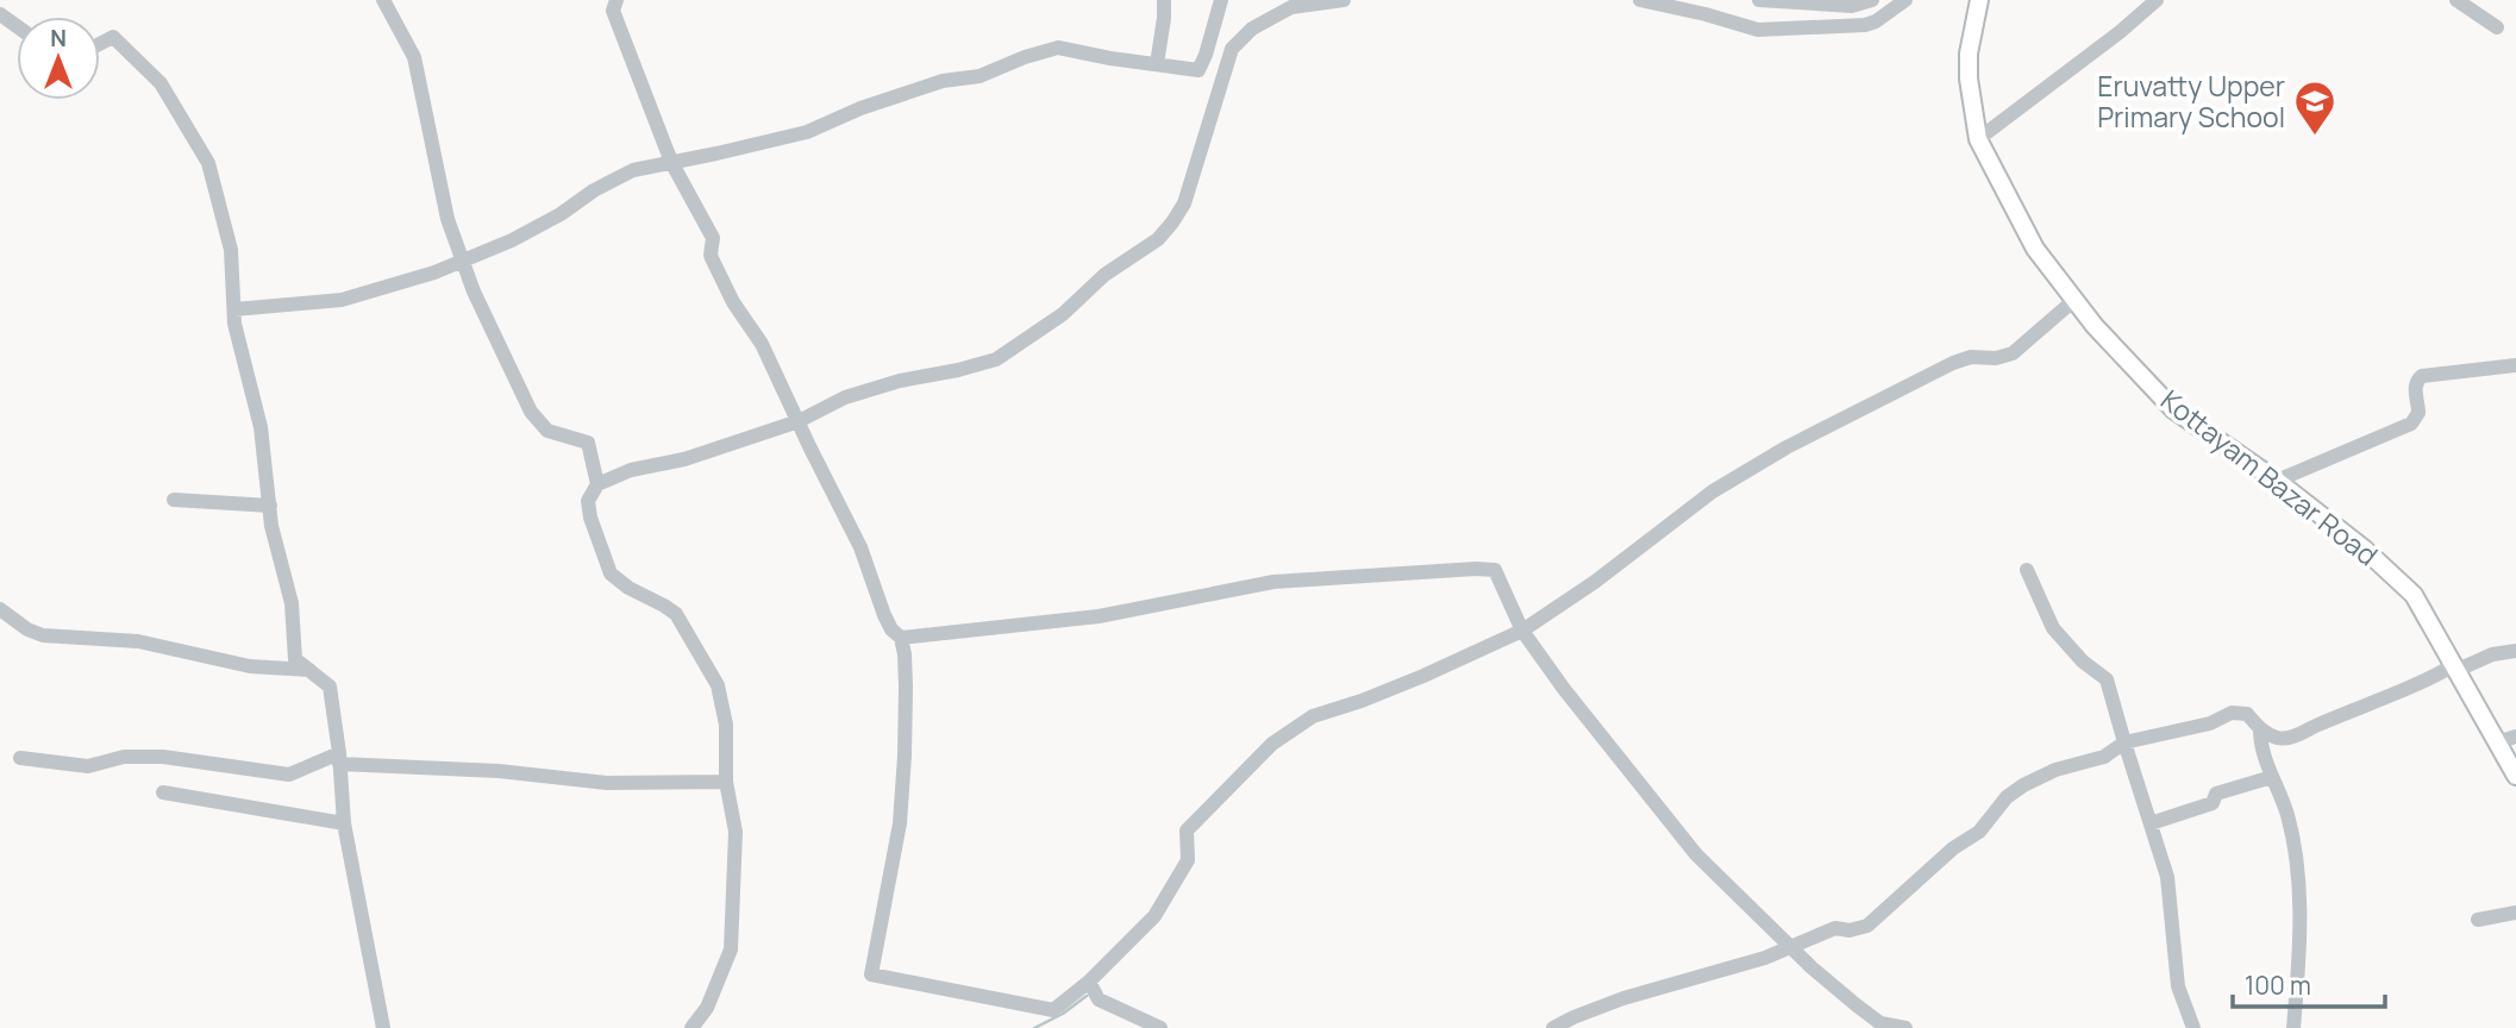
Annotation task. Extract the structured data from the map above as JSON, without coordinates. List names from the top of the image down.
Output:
{
  "streets": {
    "main road": ["Kottayam Bazar Road"]
  },
  "places": {
    "school or university": ["Eruvatty Upper Primary School"]
  },
  "scale_bar": "100 m",
  "north": "top"
}
